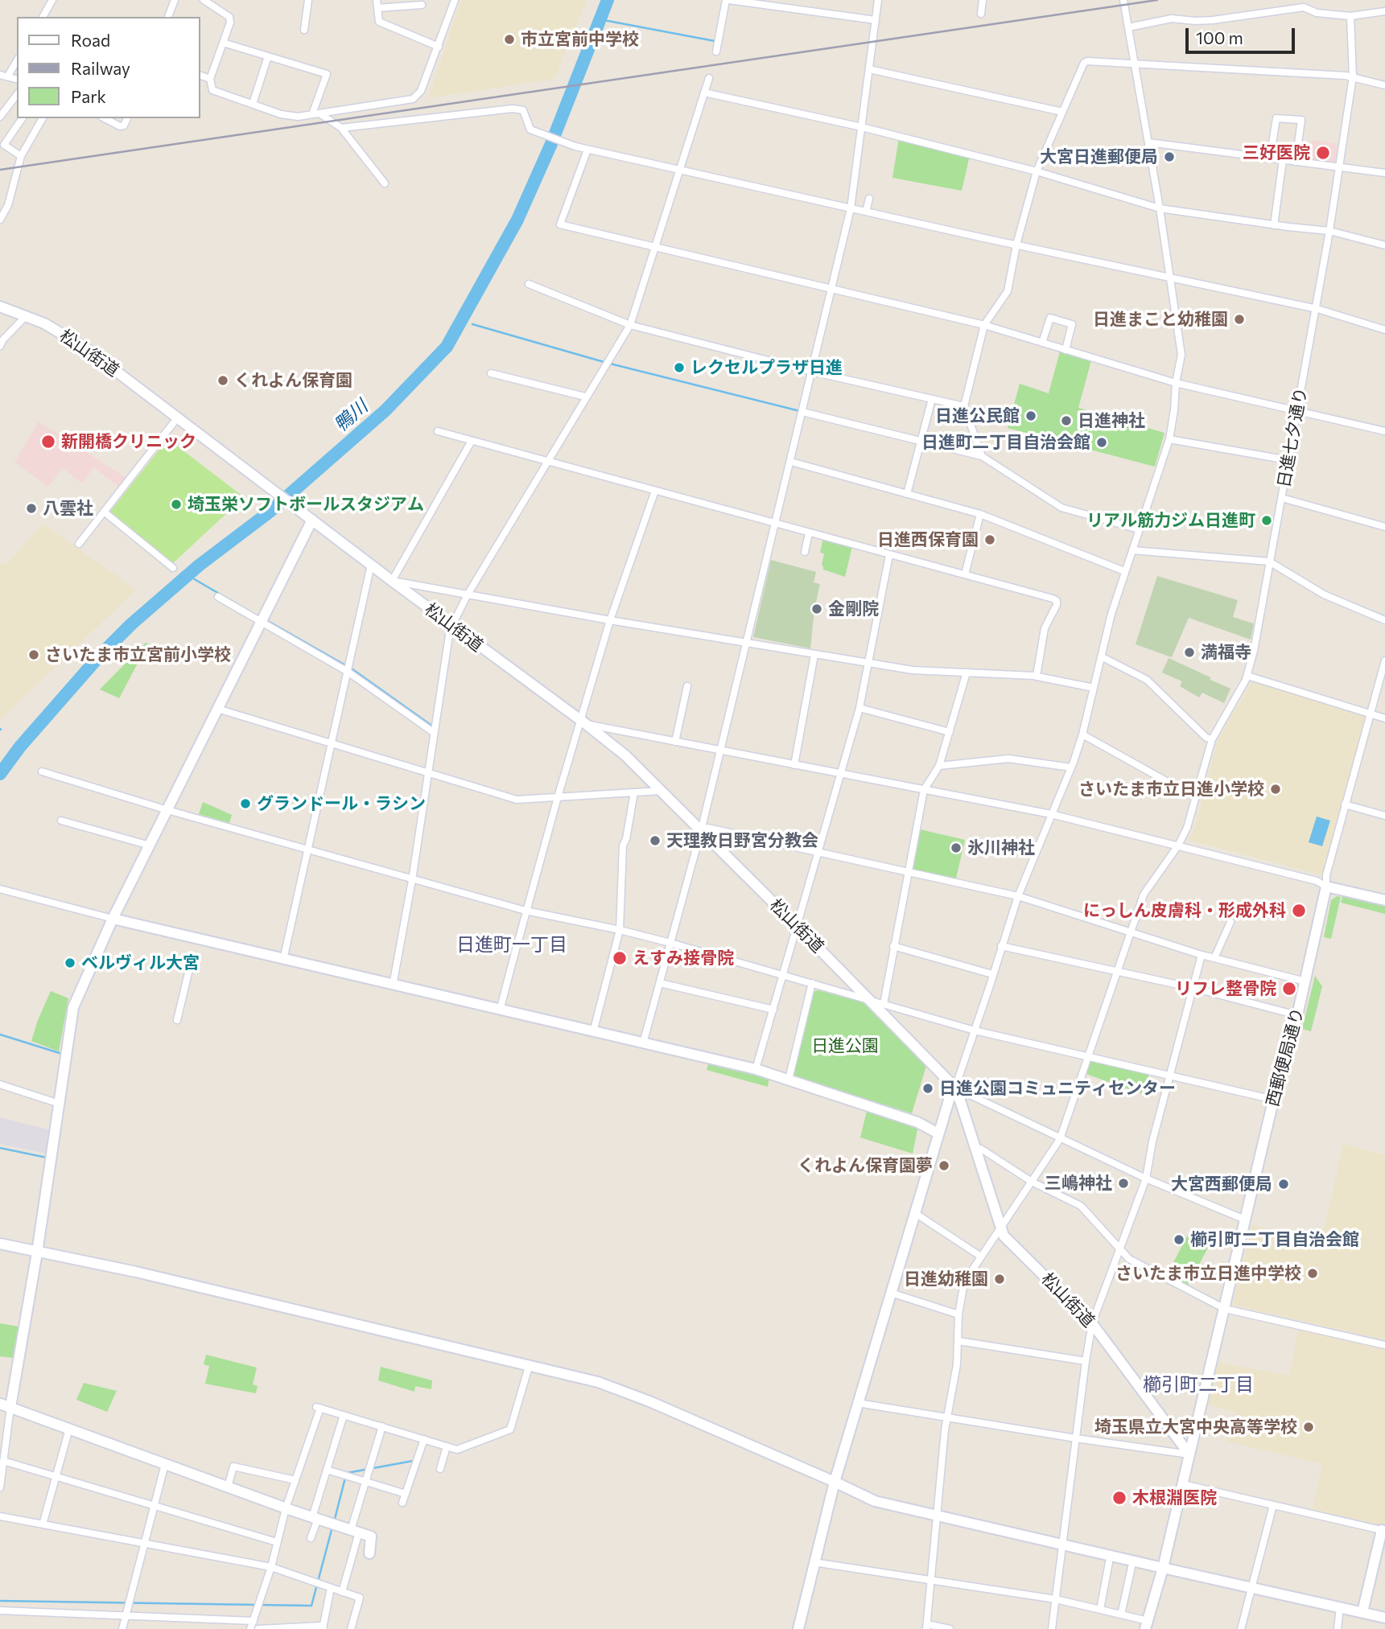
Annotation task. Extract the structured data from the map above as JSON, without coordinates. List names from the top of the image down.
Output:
{
  "streets": {
    "street": ["松山街道", "日進七夕通り", "西郵便局通り"]
  },
  "crossings": [
    ["松山街道", "日進七夕通り"],
    ["松山街道", "西郵便局通り"]
  ],
  "districts": ["日進町一丁目", "櫛引町二丁目"],
  "water": ["鴨川"],
  "parks": ["日進公園"],
  "places": [
    "市立宮前中学校",
    "三好医院",
    "大宮日進郵便局",
    "日進まこと幼稚園",
    "レクセルプラザ日進",
    "くれよん保育園",
    "日進公民館",
    "日進神社",
    "新開橋クリニック",
    "日進町二丁目自治会館",
    "埼玉栄ソフトボールスタジアム",
    "八雲社",
    "リアル筋力ジム日進町",
    "日進西保育園",
    "金剛院",
    "満福寺",
    "さいたま市立宮前小学校",
    "さいたま市立日進小学校",
    "グランドール・ラシン",
    "天理教日野宮分教会",
    "氷川神社",
    "にっしん皮膚科・形成外科",
    "えすみ接骨院",
    "ベルヴィル大宮",
    "リフレ整骨院",
    "日進公園コミュニティセンター",
    "くれよん保育園夢",
    "三嶋神社",
    "大宮西郵便局",
    "櫛引町二丁目自治会館",
    "さいたま市立日進中学校",
    "日進幼稚園",
    "埼玉県立大宮中央高等学校",
    "木根淵医院"
  ],
  "legend": ["Road", "Railway", "Park"],
  "scale_bar": "100 m"
}
